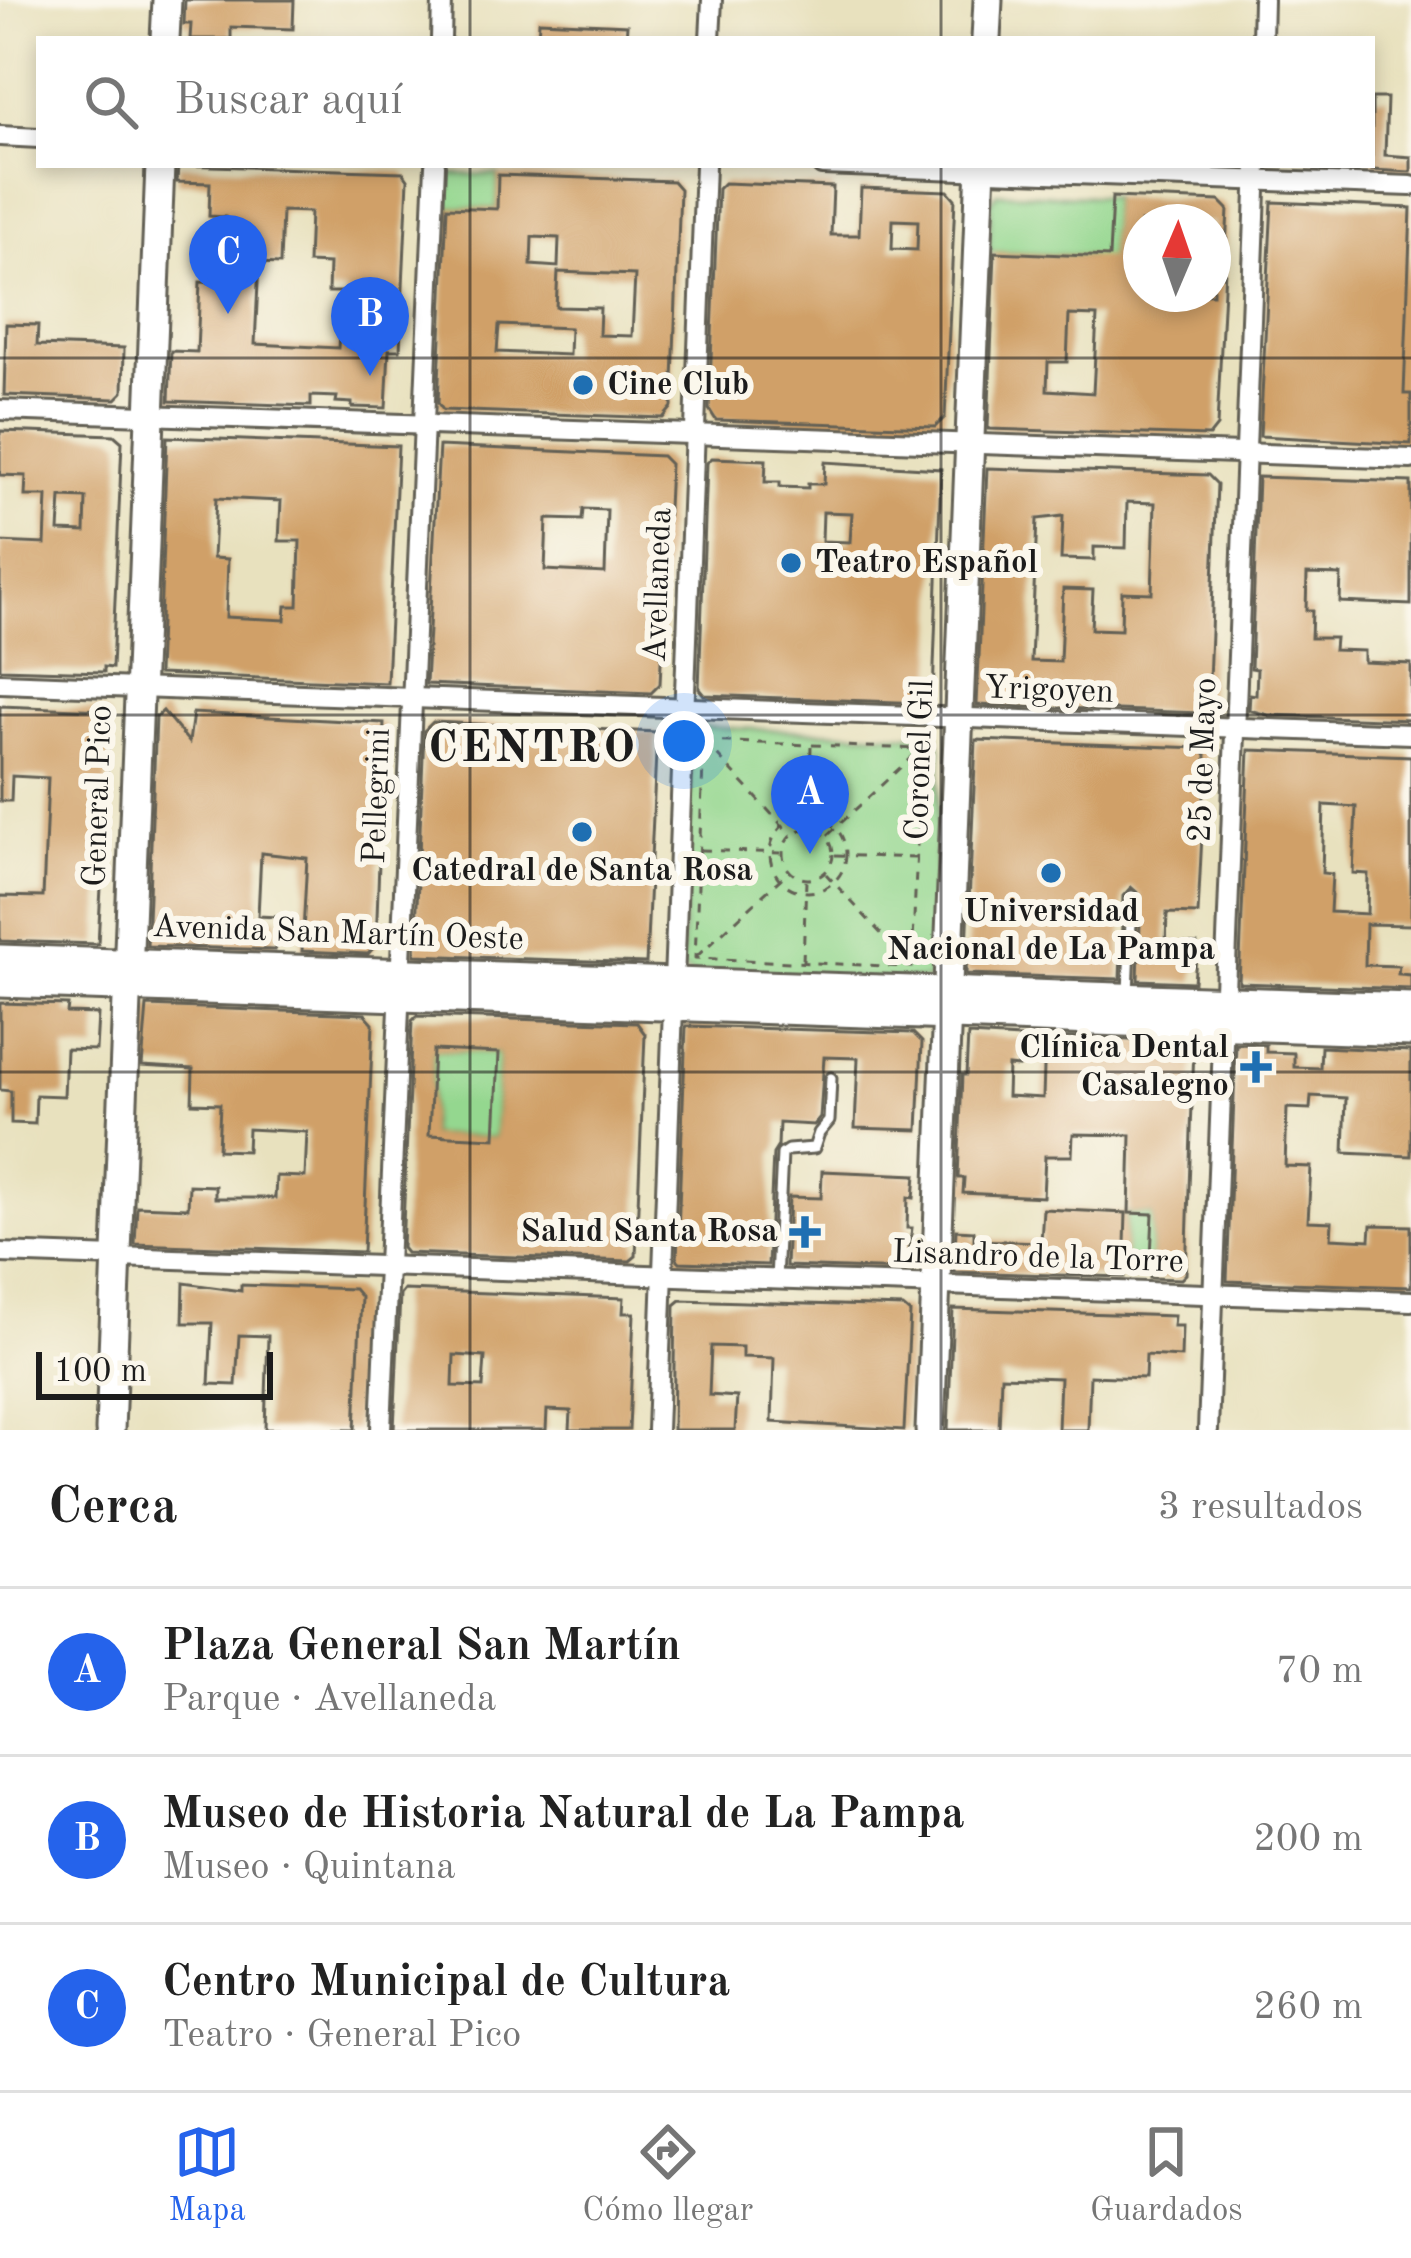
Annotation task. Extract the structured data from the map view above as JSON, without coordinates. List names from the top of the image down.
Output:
{
  "streets": {
    "street": [
      "Avellaneda",
      "Yrigoyen",
      "Coronel Gil",
      "25 de Mayo",
      "General Pico",
      "Pellegrini",
      "Avenida San Martín Oeste",
      "Lisandro de la Torre"
    ]
  },
  "crossings": [
    ["Avellaneda", "Yrigoyen"],
    ["Avellaneda", "Avenida San Martín Oeste"],
    ["Avellaneda", "Lisandro de la Torre"],
    ["Yrigoyen", "Coronel Gil"],
    ["Yrigoyen", "25 de Mayo"],
    ["Yrigoyen", "General Pico"],
    ["Yrigoyen", "Pellegrini"],
    ["Coronel Gil", "Avenida San Martín Oeste"],
    ["Coronel Gil", "Lisandro de la Torre"],
    ["25 de Mayo", "Lisandro de la Torre"],
    ["General Pico", "Avenida San Martín Oeste"],
    ["General Pico", "Lisandro de la Torre"],
    ["Pellegrini", "Avenida San Martín Oeste"],
    ["Pellegrini", "Lisandro de la Torre"]
  ],
  "districts": ["CENTRO"],
  "places": {
    "other": [
      "Cine Club",
      "Teatro Español",
      "Catedral de Santa Rosa",
      "Universidad Nacional de La Pampa"
    ],
    "health": ["Clínica Dental Casalegno", "Salud Santa Rosa"]
  },
  "scale_bar": "100 m",
  "north": "top",
  "page": {
    "search": "Buscar aquí",
    "pins": ["C", "B", "A"],
    "scale": "100 m",
    "heading": ["Cerca", "3 resultados"],
    "list": [
      {
        "mark": "A",
        "name": "Plaza General San Martín",
        "note": "Parque · Avellaneda",
        "value": "70 m"
      },
      {
        "mark": "B",
        "name": "Museo de Historia Natural de La Pampa",
        "note": "Museo · Quintana",
        "value": "200 m"
      },
      {
        "mark": "C",
        "name": "Centro Municipal de Cultura",
        "note": "Teatro · General Pico",
        "value": "260 m"
      }
    ],
    "nav": ["Mapa", "Cómo llegar", "Guardados"]
  }
}
